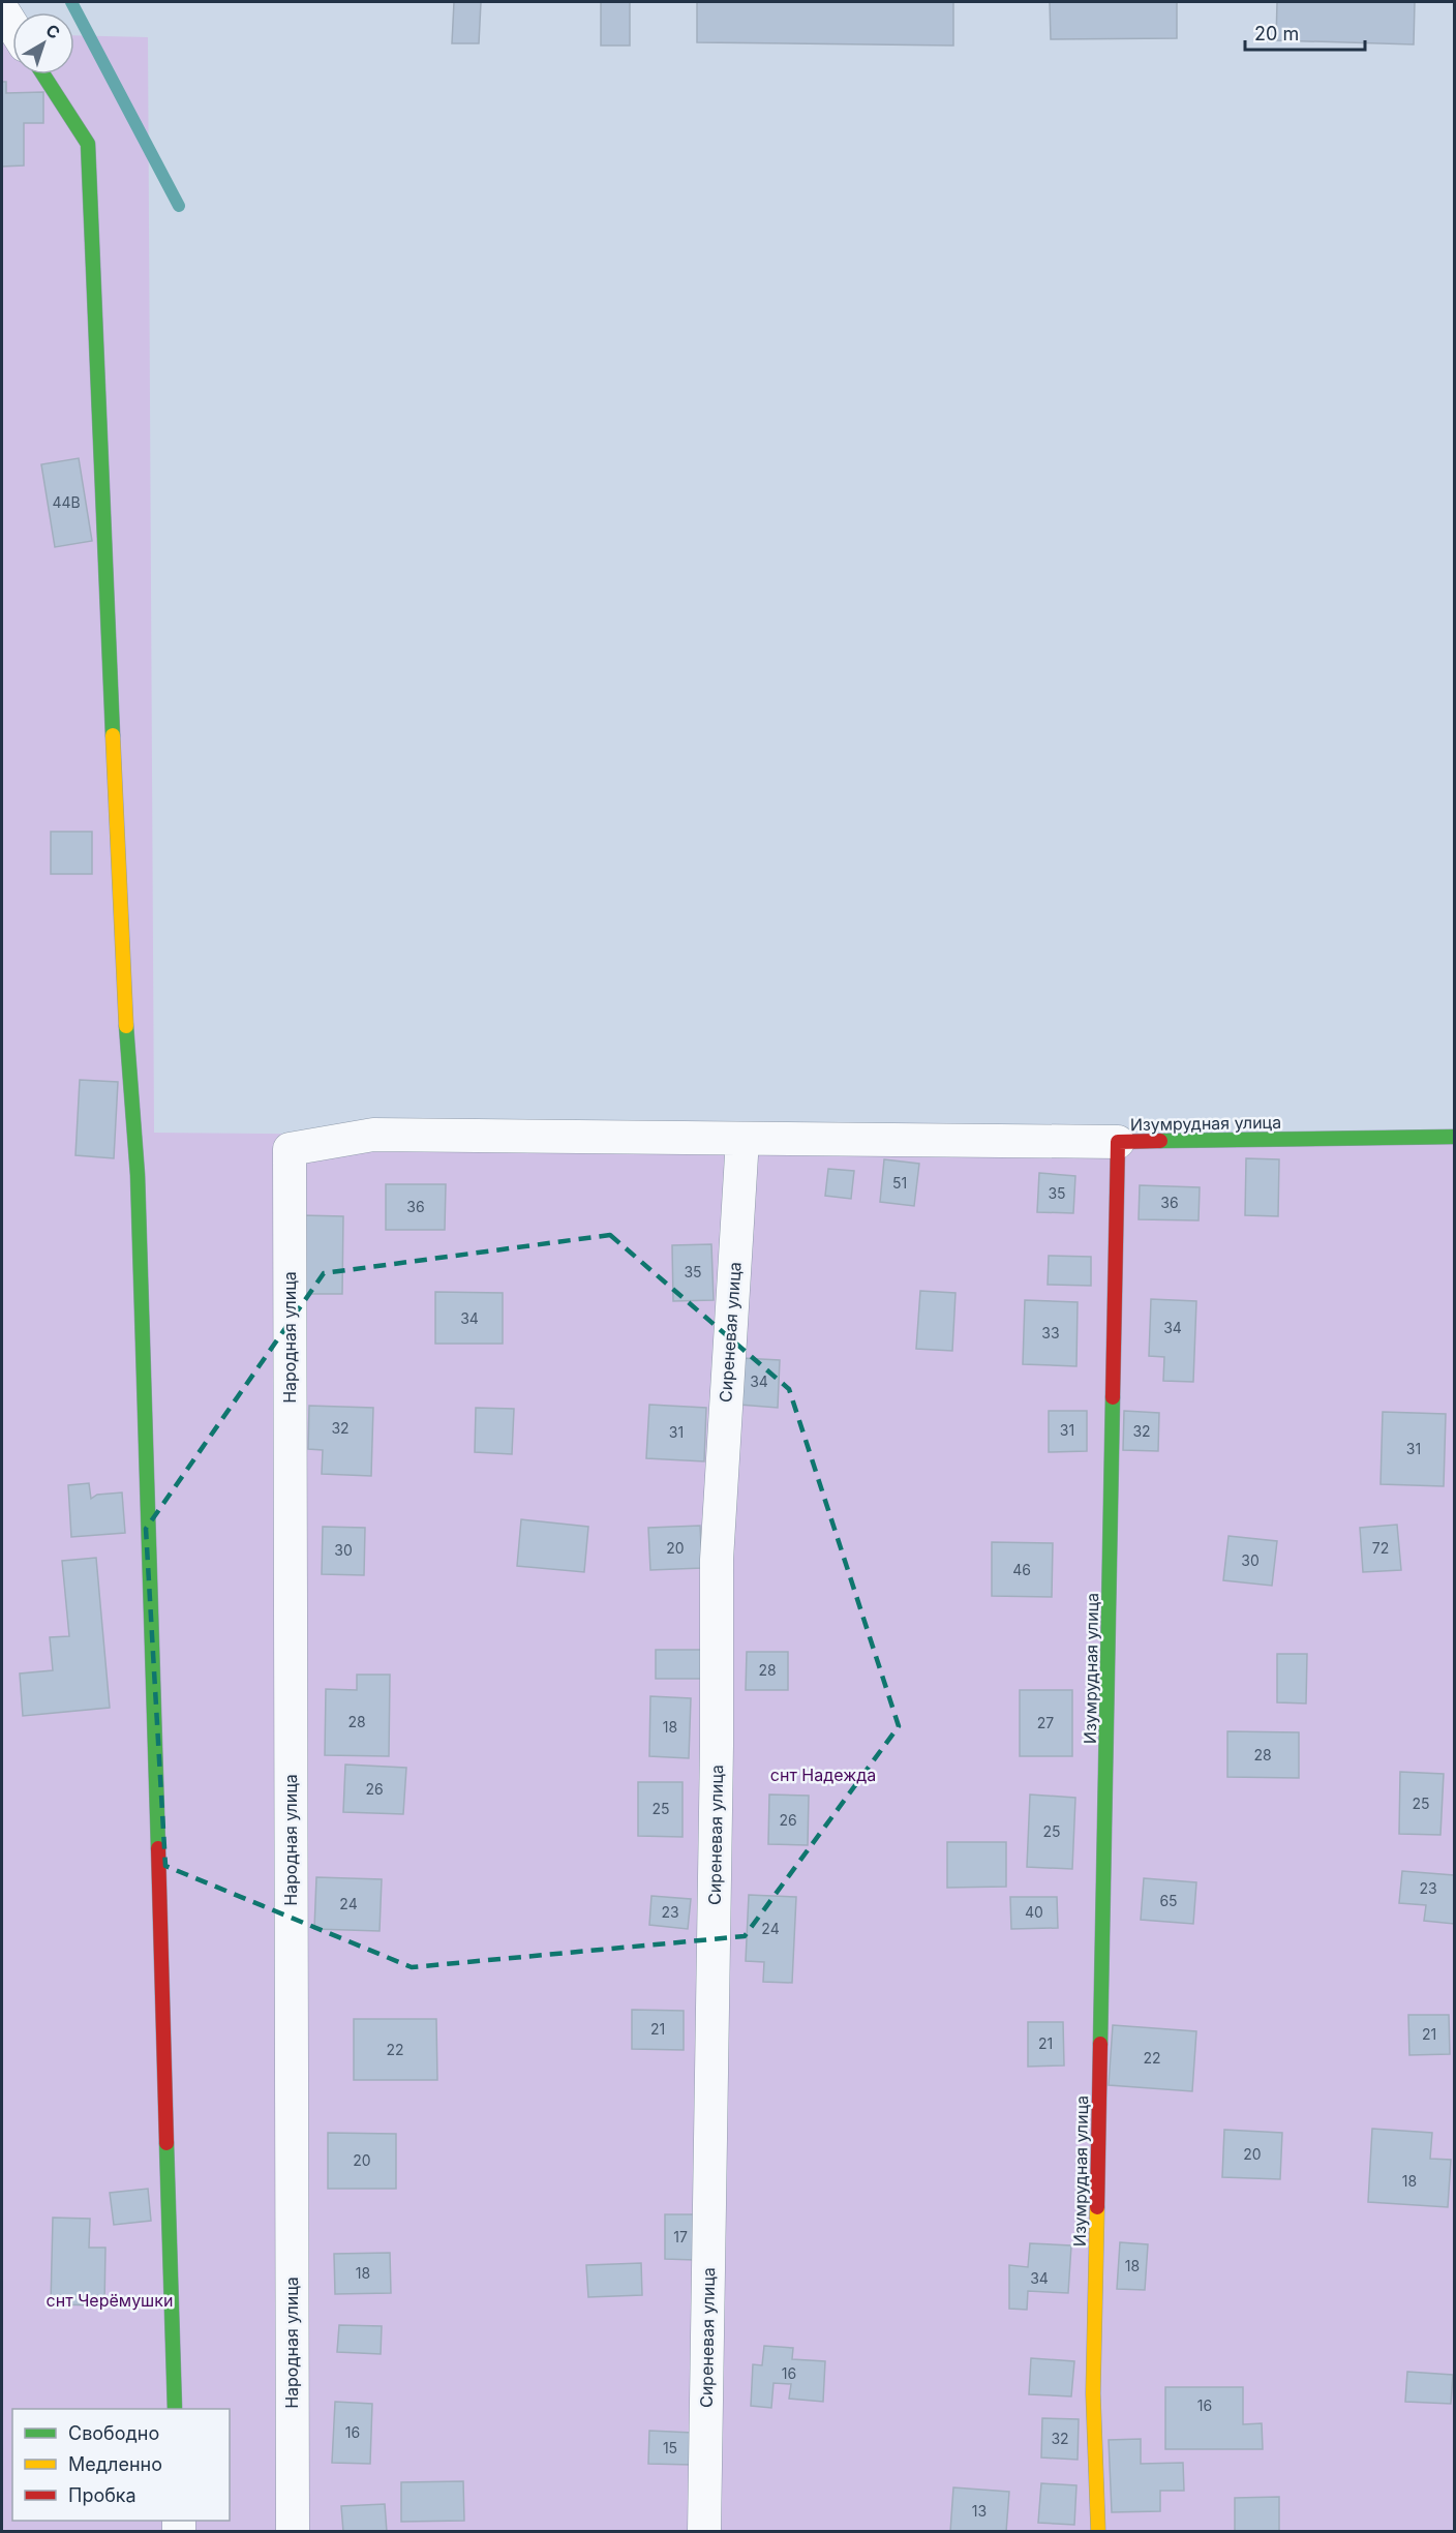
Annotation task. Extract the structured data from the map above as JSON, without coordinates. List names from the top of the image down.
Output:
{
  "streets": {
    "street": ["Изумрудная улица", "Сиреневая улица", "Народная улица"]
  },
  "crossings": [
    ["Сиреневая улица", "Народная улица"]
  ],
  "parks": ["снт Надежда", "снт Черёмушки"],
  "house_numbers": [
    "44В",
    "51",
    "35",
    "36",
    "36",
    "35",
    "34",
    "34",
    "33",
    "34",
    "32",
    "31",
    "32",
    "31",
    "31",
    "20",
    "72",
    "30",
    "30",
    "46",
    "28",
    "28",
    "27",
    "18",
    "28",
    "26",
    "25",
    "25",
    "26",
    "25",
    "23",
    "65",
    "24",
    "23",
    "40",
    "24",
    "21",
    "21",
    "21",
    "22",
    "22",
    "20",
    "20",
    "18",
    "17",
    "18",
    "18",
    "34",
    "16",
    "16",
    "16",
    "32",
    "15",
    "13"
  ],
  "legend": ["Свободно", "Медленно", "Пробка"],
  "scale_bar": "20 m",
  "north": "top right"
}
